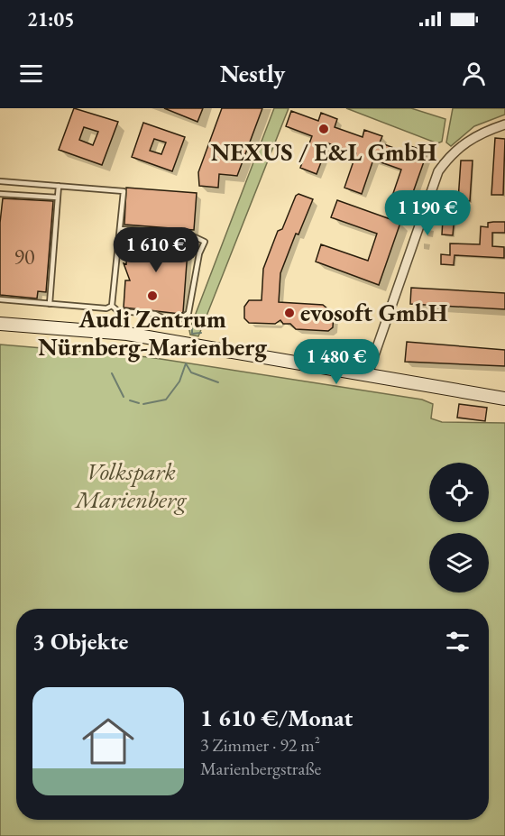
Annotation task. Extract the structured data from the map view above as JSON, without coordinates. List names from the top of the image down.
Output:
{
  "parks": ["Volkspark Marienberg"],
  "places": ["NEXUS / E&L GmbH", "Audi Zentrum Nürnberg-Marienberg", "evosoft GmbH"],
  "house_numbers": ["90"],
  "page": {
    "status": "21:05",
    "header": "Nestly",
    "price": ["1 190 €", "1 610 €", "1 480 €"],
    "heading": "3 Objekte",
    "list": [
      {
        "name": "1 610 €/Monat",
        "note": "3 Zimmer · 92 m² · Marienbergstraße"
      }
    ]
  }
}
